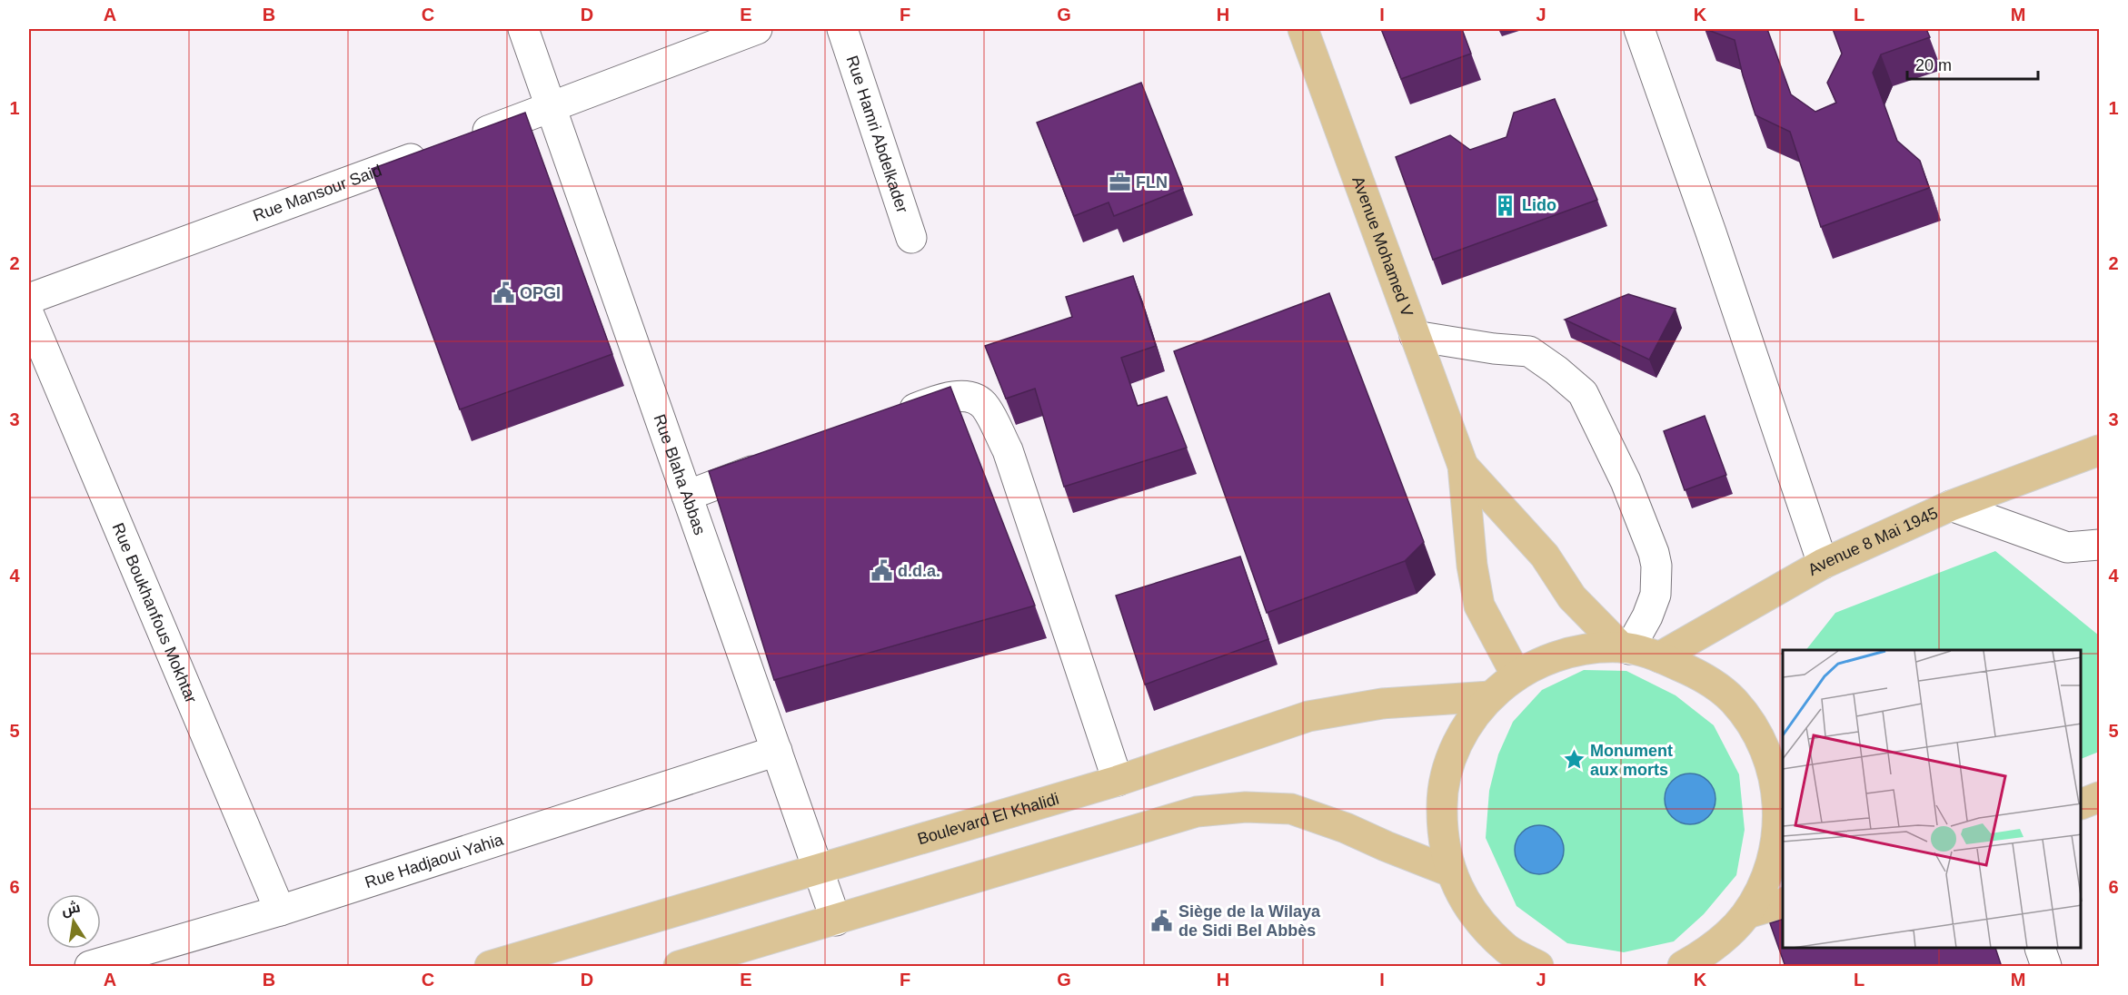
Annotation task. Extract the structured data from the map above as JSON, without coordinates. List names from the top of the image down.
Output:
{
  "streets": {
    "main road": ["Avenue Mohamed V", "Avenue 8 Mai 1945", "Boulevard El Khalidi"],
    "street": [
      "Rue Hamri Abdelkader",
      "Rue Mansour Said",
      "Rue Blaha Abbas",
      "Rue Boukhanfous Mokhtar",
      "Rue Hadjaoui Yahia"
    ]
  },
  "crossings": [
    ["Rue Mansour Said", "Rue Blaha Abbas"],
    ["Rue Blaha Abbas", "Boulevard El Khalidi"],
    ["Rue Blaha Abbas", "Rue Hadjaoui Yahia"],
    ["Rue Boukhanfous Mokhtar", "Rue Hadjaoui Yahia"]
  ],
  "places": {
    "office": ["FLN"],
    "building": ["Lido"],
    "public building": ["OPGI", "d.d.a.", "Siège de la Wilaya de Sidi Bel Abbès"],
    "place": ["Monument aux morts"]
  },
  "scale_bar": "20 m",
  "north": "top",
  "grid": {
    "columns": [
      "A",
      "B",
      "C",
      "D",
      "E",
      "F",
      "G",
      "H",
      "I",
      "J",
      "K",
      "L",
      "M"
    ],
    "rows": [
      "1",
      "2",
      "3",
      "4",
      "5",
      "6"
    ]
  }
}
